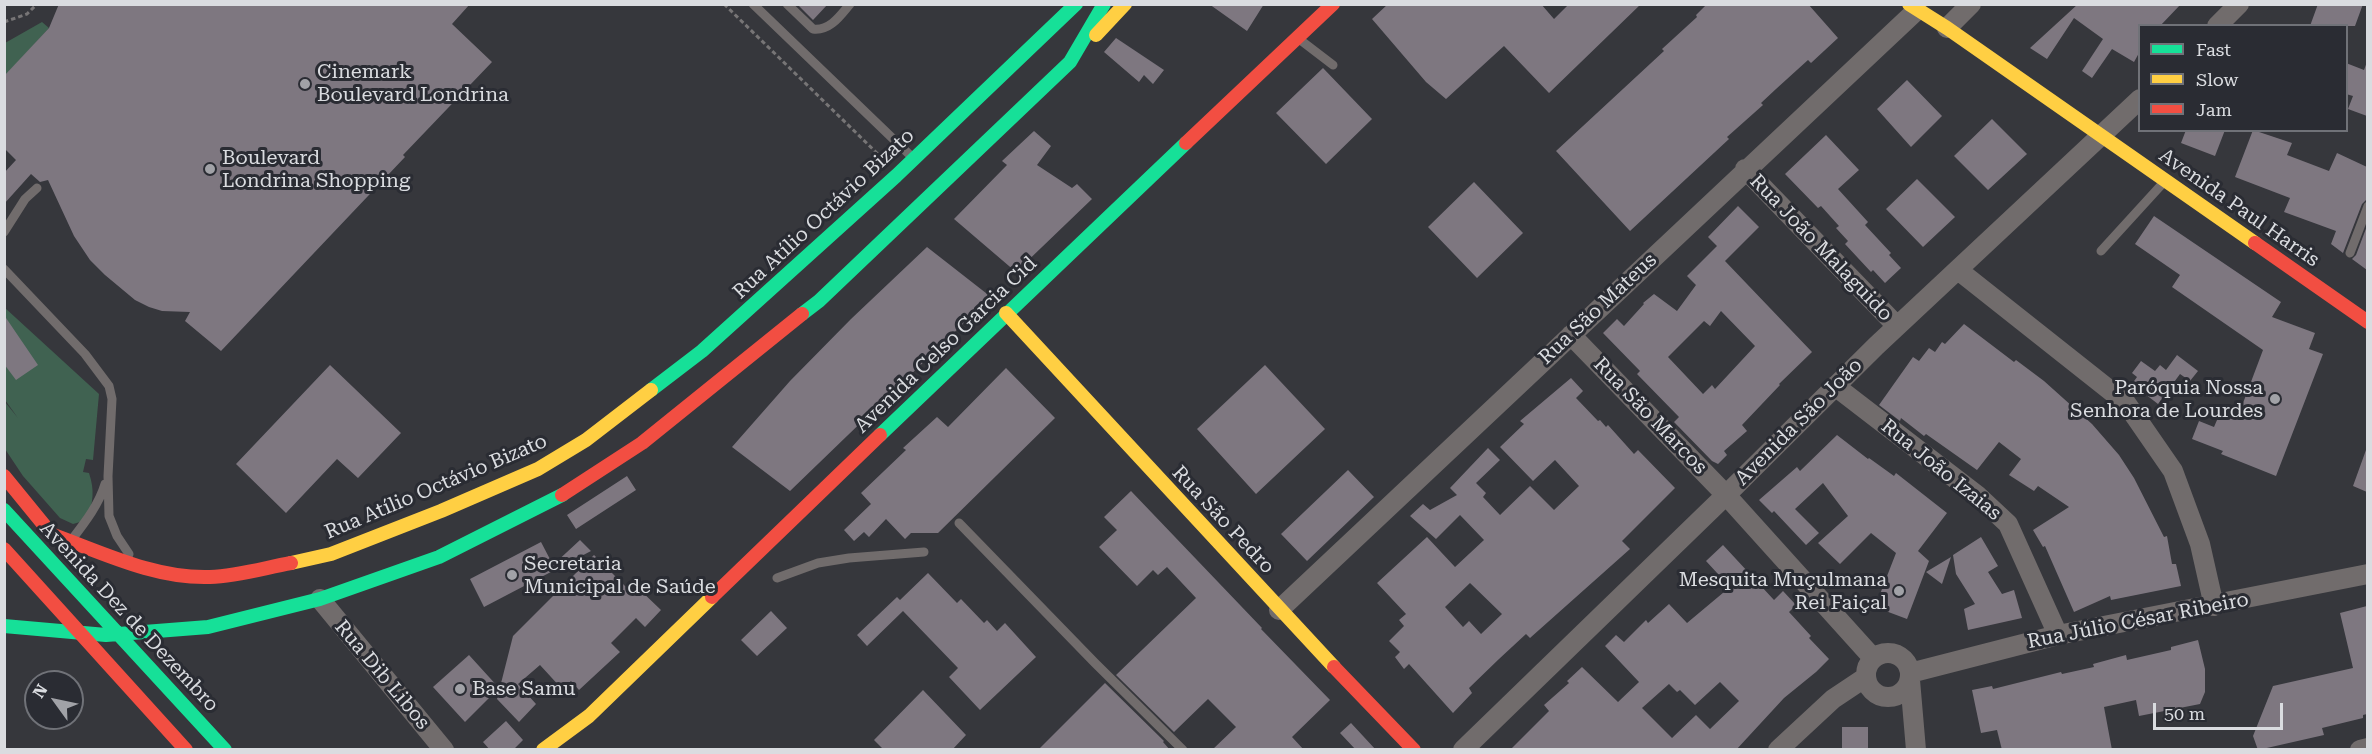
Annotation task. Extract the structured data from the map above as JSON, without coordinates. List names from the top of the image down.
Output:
{
  "streets": {
    "main road": [
      "Avenida Paul Harris",
      "Rua Atílio Octávio Bizato",
      "Avenida Celso Garcia Cid",
      "Rua São Pedro",
      "Avenida Dez de Dezembro"
    ],
    "street": [
      "Rua João Malaguido",
      "Rua São Mateus",
      "Rua São Marcos",
      "Avenida São João",
      "Rua João Izaias",
      "Rua Júlio César Ribeiro",
      "Rua Dib Libos"
    ]
  },
  "crossings": [
    ["Avenida Paul Harris", "Rua São Mateus"],
    ["Avenida Paul Harris", "Avenida São João"],
    ["Rua João Malaguido", "Rua São Mateus"],
    ["Rua João Malaguido", "Avenida São João"],
    ["Rua São Mateus", "Rua São Marcos"],
    ["Rua São Mateus", "Rua São Pedro"],
    ["Avenida Celso Garcia Cid", "Rua São Pedro"],
    ["Rua São Marcos", "Avenida São João"],
    ["Rua São Marcos", "Rua Júlio César Ribeiro"],
    ["Avenida São João", "Rua João Izaias"],
    ["Rua João Izaias", "Rua Júlio César Ribeiro"]
  ],
  "places": [
    "Cinemark Boulevard Londrina",
    "Boulevard Londrina Shopping",
    "Paróquia Nossa Senhora de Lourdes",
    "Secretaria Municipal de Saúde",
    "Mesquita Muçulmana Rei Faiçal",
    "Base Samu"
  ],
  "legend": ["Fast", "Slow", "Jam"],
  "scale_bar": "50 m",
  "north": "top left"
}
